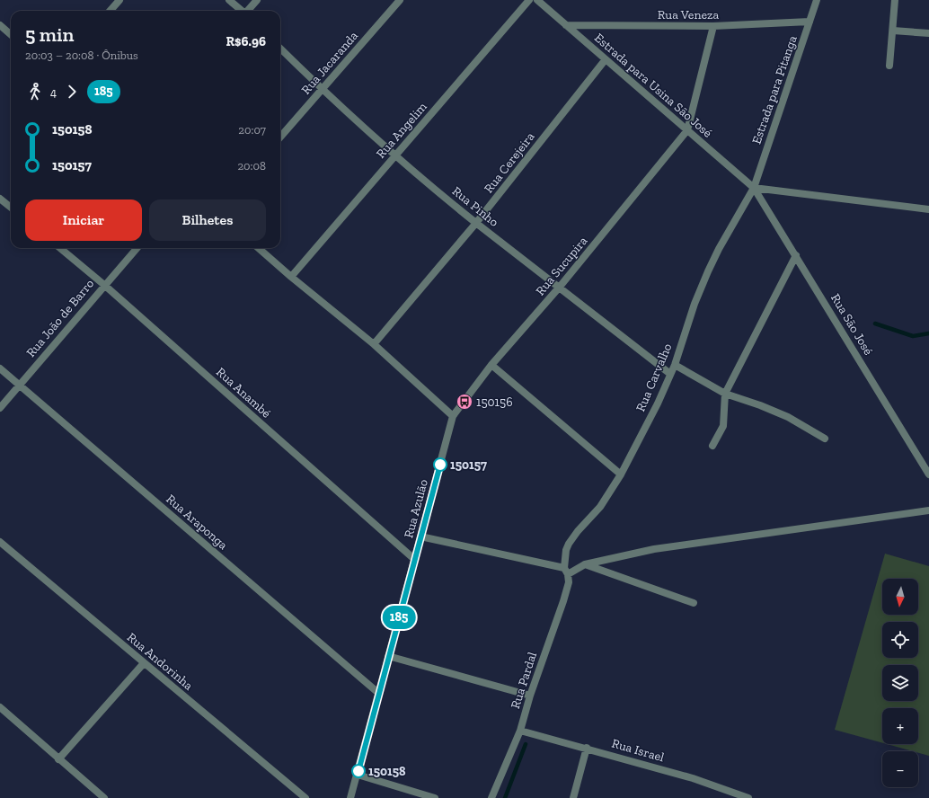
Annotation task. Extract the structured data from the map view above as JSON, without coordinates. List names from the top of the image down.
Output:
{
  "streets": {
    "street": [
      "Rua Veneza",
      "Rua Jacaranda",
      "Estrada para Usina São José",
      "Estrada para Pitanga",
      "Rua Angelim",
      "Rua Cerejeira",
      "Rua Pinho",
      "Rua Sucupira",
      "Rua João de Barro",
      "Rua São José",
      "Rua Carvalho",
      "Rua Anambé",
      "Rua Azulão",
      "Rua Araponga",
      "Rua Andorinha",
      "Rua Pardal",
      "Rua Israel"
    ]
  },
  "crossings": [
    ["Rua Veneza", "Estrada para Usina São José"],
    ["Rua Veneza", "Estrada para Pitanga"],
    ["Rua Jacaranda", "Rua Pinho"],
    ["Estrada para Usina São José", "Estrada para Pitanga"],
    ["Estrada para Usina São José", "Rua Cerejeira"],
    ["Estrada para Usina São José", "Rua Sucupira"],
    ["Estrada para Usina São José", "Rua São José"],
    ["Estrada para Usina São José", "Rua Carvalho"],
    ["Estrada para Pitanga", "Rua São José"],
    ["Estrada para Pitanga", "Rua Carvalho"],
    ["Rua Angelim", "Rua Pinho"],
    ["Rua Cerejeira", "Rua Pinho"],
    ["Rua Pinho", "Rua Sucupira"],
    ["Rua Pinho", "Rua Carvalho"],
    ["Rua Sucupira", "Rua Azulão"],
    ["Rua João de Barro", "Rua Anambé"],
    ["Rua João de Barro", "Rua Araponga"],
    ["Rua São José", "Rua Carvalho"],
    ["Rua Carvalho", "Rua Pardal"],
    ["Rua Anambé", "Rua Azulão"],
    ["Rua Azulão", "Rua Araponga"],
    ["Rua Pardal", "Rua Israel"]
  ],
  "places": {
    "bus stop": ["150156"],
    "other": ["150157", "150158"]
  },
  "lines": ["bus line 185"],
  "north": "bottom",
  "page": {
    "on_map": "185",
    "heading": ["5 min", "20:03 – 20:08 · Ônibus", "R$6.96"],
    "legs": ["4", "185"],
    "list": [
      {
        "name": "150158",
        "value": "20:07"
      },
      {
        "name": "150157",
        "value": "20:08"
      }
    ],
    "buttons": ["Iniciar", "Bilhetes"],
    "map_buttons": ["+", "−"]
  }
}
